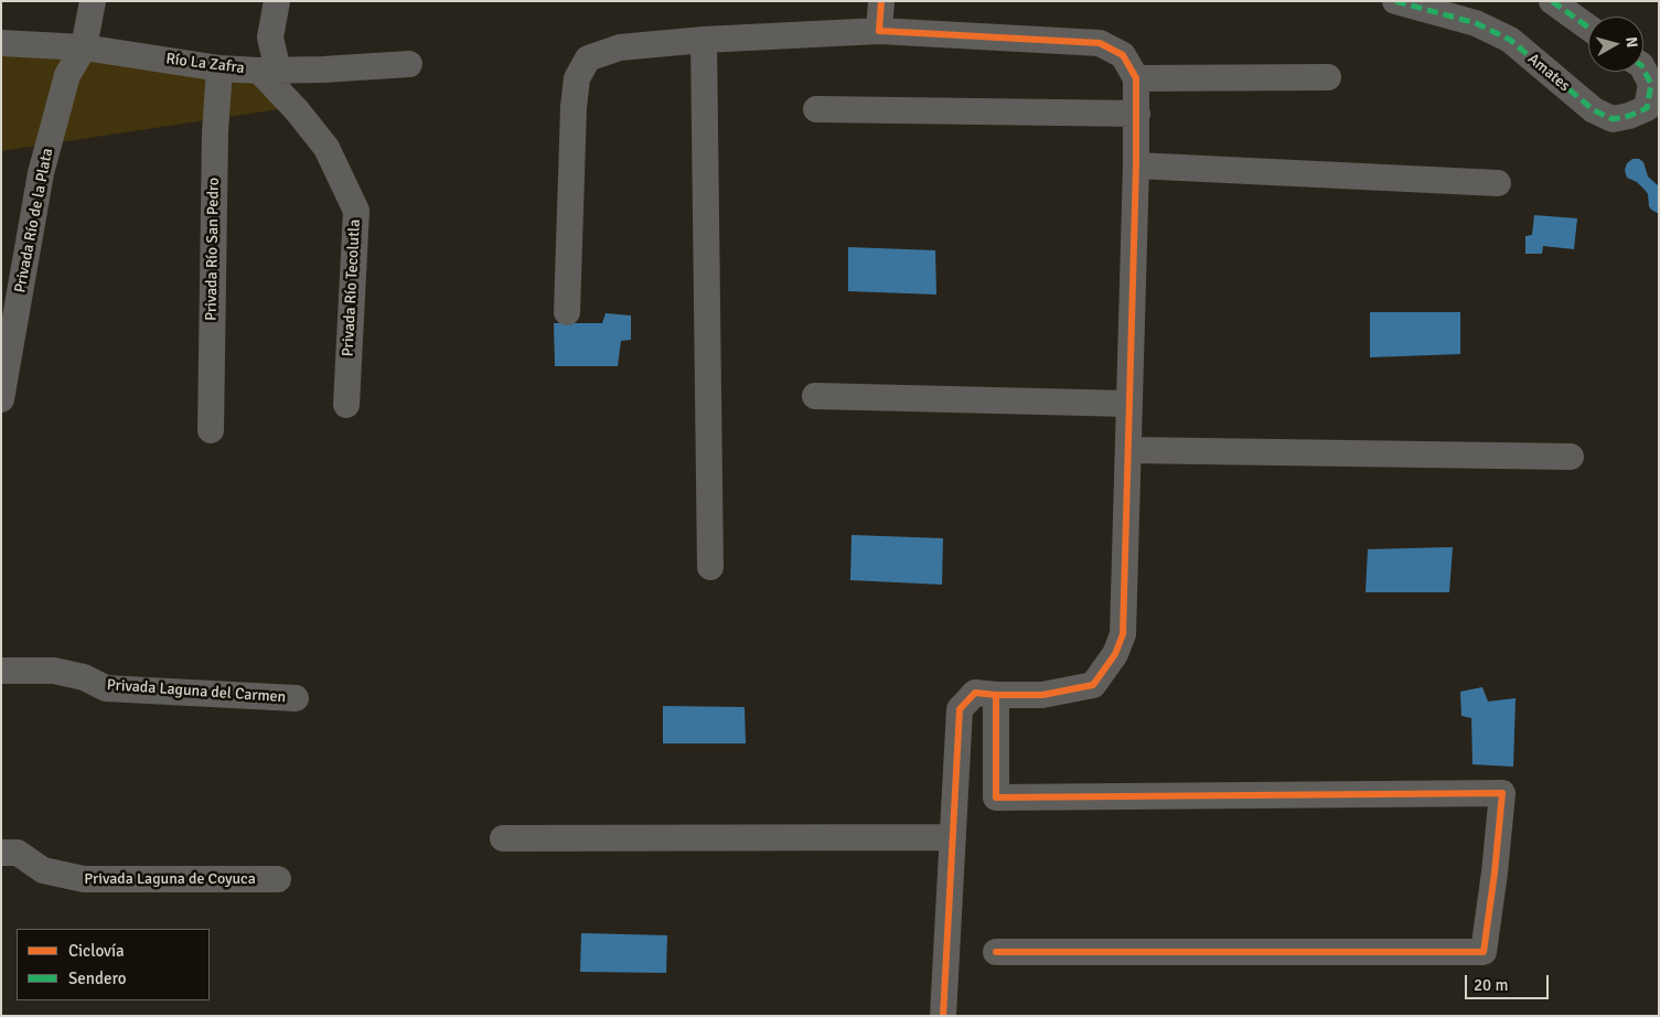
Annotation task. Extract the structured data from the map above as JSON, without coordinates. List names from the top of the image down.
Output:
{
  "streets": {
    "street": [
      "Río La Zafra",
      "Amates",
      "Privada Río de la Plata",
      "Privada Río San Pedro",
      "Privada Río Tecolutla",
      "Privada Laguna del Carmen",
      "Privada Laguna de Coyuca"
    ]
  },
  "crossings": [
    ["Río La Zafra", "Privada Río de la Plata"],
    ["Río La Zafra", "Privada Río San Pedro"],
    ["Río La Zafra", "Privada Río Tecolutla"]
  ],
  "legend": ["Ciclovía", "Sendero"],
  "scale_bar": "20 m",
  "north": "right"
}
